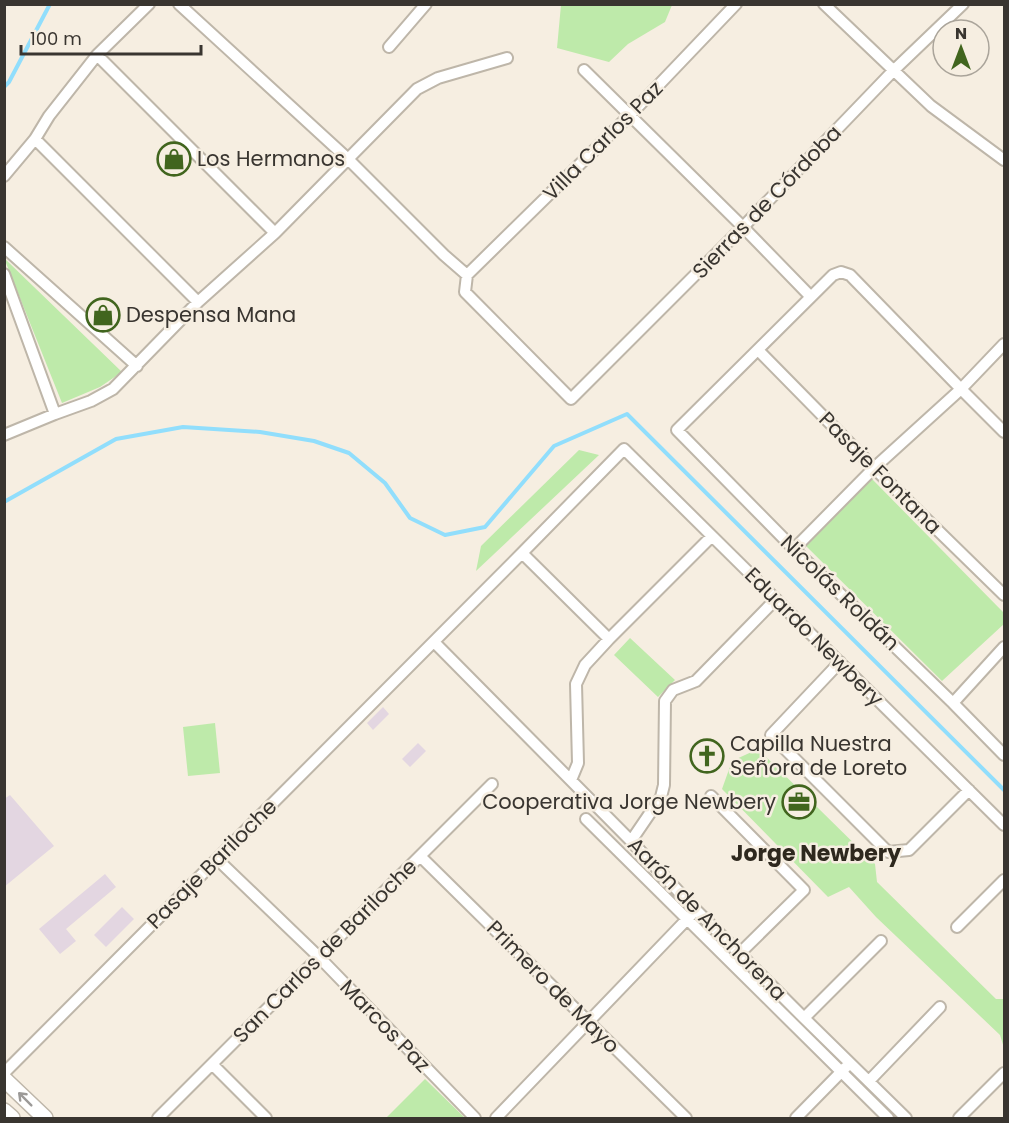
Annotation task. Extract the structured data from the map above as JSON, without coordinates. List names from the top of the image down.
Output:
{
  "streets": {
    "street": [
      "Villa Carlos Paz",
      "Sierras de Córdoba",
      "Pasaje Fontana",
      "Nicolás Roldán",
      "Eduardo Newbery",
      "Pasaje Bariloche",
      "Aarón de Anchorena",
      "San Carlos de Bariloche",
      "Primero de Mayo",
      "Marcos Paz"
    ]
  },
  "crossings": [
    ["Villa Carlos Paz", "Sierras de Córdoba"],
    ["Pasaje Fontana", "Nicolás Roldán"],
    ["Eduardo Newbery", "Pasaje Bariloche"],
    ["Pasaje Bariloche", "Aarón de Anchorena"],
    ["Pasaje Bariloche", "Marcos Paz"],
    ["San Carlos de Bariloche", "Primero de Mayo"],
    ["San Carlos de Bariloche", "Marcos Paz"]
  ],
  "districts": ["Jorge Newbery"],
  "places": {
    "shop": ["Los Hermanos", "Despensa Mana"],
    "church": ["Capilla Nuestra Señora de Loreto"],
    "office": ["Cooperativa Jorge Newbery"]
  },
  "scale_bar": "100 m",
  "north": "top"
}
